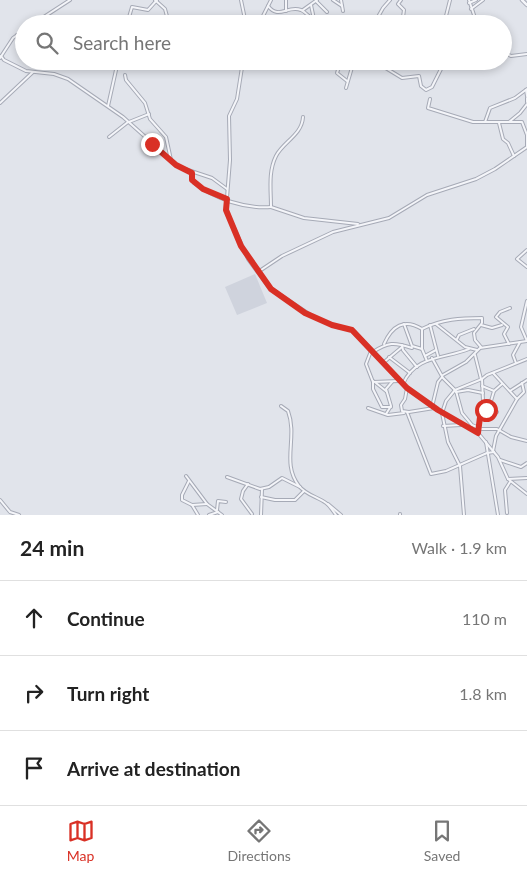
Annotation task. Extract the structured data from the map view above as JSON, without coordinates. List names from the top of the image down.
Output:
{
  "page": {
    "search": "Search here",
    "heading": ["24 min", "Walk · 1.9 km"],
    "list": [
      ["Continue", "110 m"],
      ["Turn right", "1.8 km"],
      "Arrive at destination"
    ],
    "nav": ["Map", "Directions", "Saved"]
  }
}
